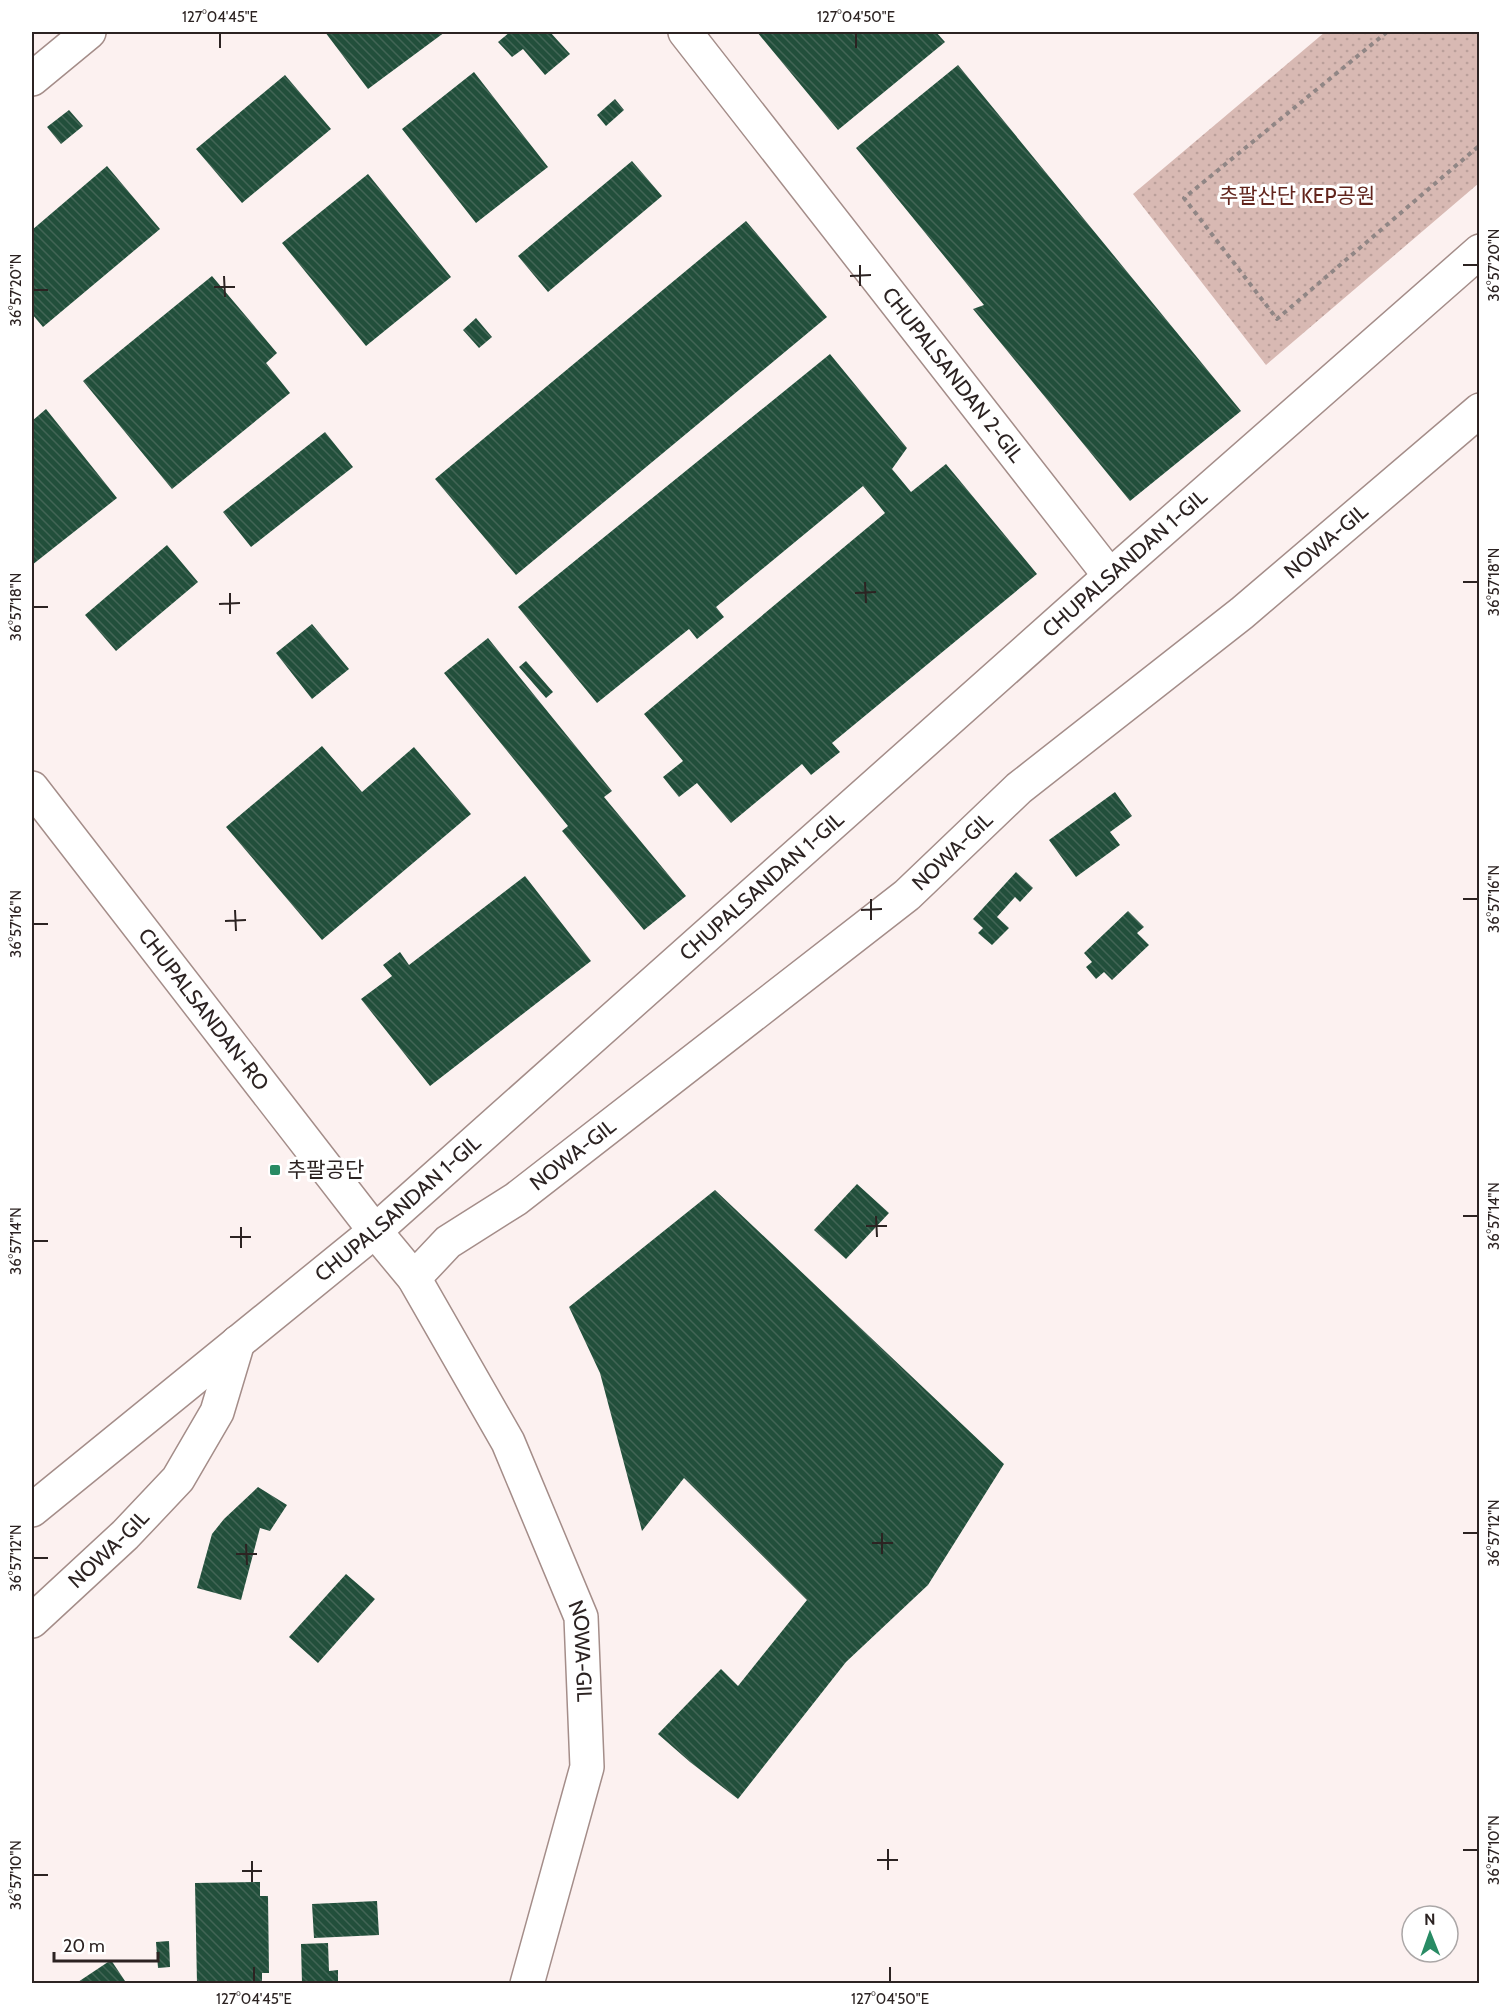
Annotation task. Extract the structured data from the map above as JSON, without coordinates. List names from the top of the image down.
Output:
{
  "streets": {
    "street": [
      "CHUPALSANDAN 2-GIL",
      "NOWA-GIL",
      "CHUPALSANDAN 1-GIL",
      "CHUPALSANDAN-RO"
    ]
  },
  "crossings": [
    ["CHUPALSANDAN 2-GIL", "CHUPALSANDAN 1-GIL"],
    ["NOWA-GIL", "CHUPALSANDAN 1-GIL"],
    ["NOWA-GIL", "CHUPALSANDAN-RO"],
    ["CHUPALSANDAN 1-GIL", "CHUPALSANDAN-RO"]
  ],
  "parks": ["추팔산단 KEP공원"],
  "places": {
    "transit": ["추팔공단"]
  },
  "scale_bar": "20 m",
  "north": "top",
  "coordinates": [
    "127°04'45\"E",
    "127°04'50\"E",
    "36°57'20\"N",
    "36°57'18\"N",
    "36°57'16\"N",
    "36°57'14\"N",
    "36°57'12\"N",
    "36°57'10\"N"
  ]
}
